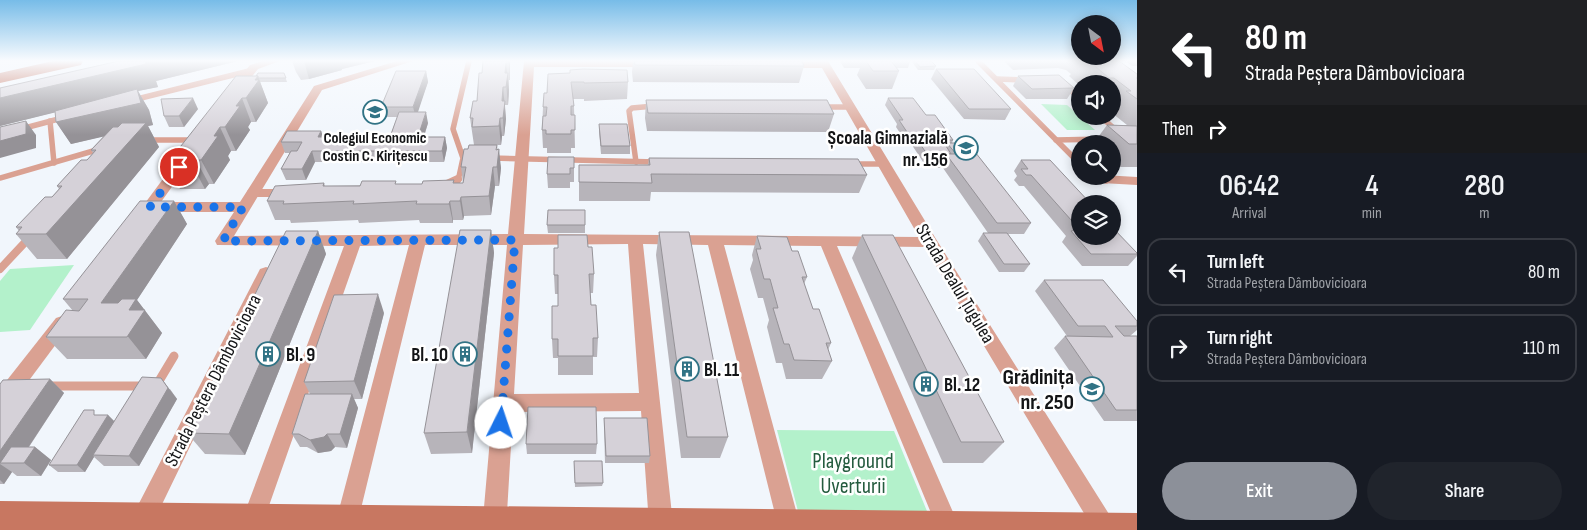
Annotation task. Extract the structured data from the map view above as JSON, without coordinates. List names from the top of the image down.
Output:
{
  "streets": {
    "street": ["Strada Dealul Țugulea", "Strada Peștera Dâmbovicioara"]
  },
  "parks": ["Playground Uverturii"],
  "places": {
    "school or university": ["Colegiul Economic Costin C. Kirițescu", "Școala Gimnazială nr. 156", "Grădinița nr. 250"],
    "building": [
      "Bl. 9",
      "Bl. 10",
      "Bl. 11",
      "Bl. 12"
    ]
  },
  "north": "bottom right",
  "page": {
    "turn": ["80 m", "Strada Peștera Dâmbovicioara"],
    "then": "Then",
    "eta": [
      "06:42",
      "Arrival",
      "4",
      "min",
      "280",
      "m"
    ],
    "list": [
      {
        "name": "Turn left",
        "note": "Strada Peștera Dâmbovicioara",
        "value": "80 m"
      },
      {
        "name": "Turn right",
        "note": "Strada Peștera Dâmbovicioara",
        "value": "110 m"
      }
    ],
    "buttons": ["Exit", "Share"]
  }
}
